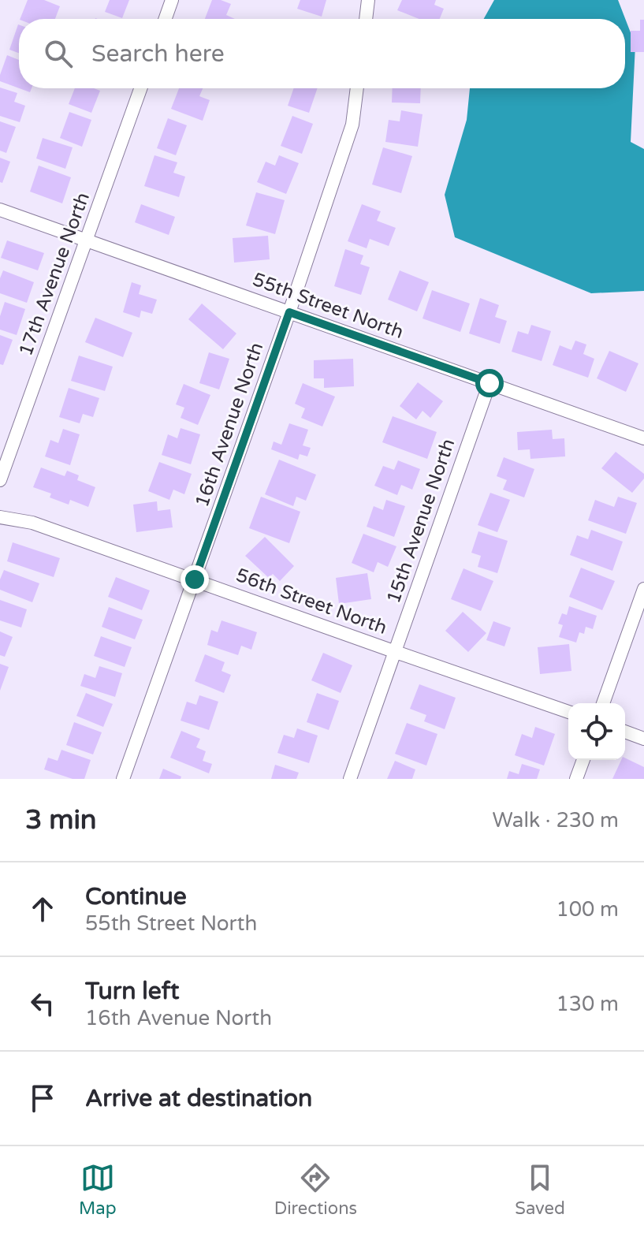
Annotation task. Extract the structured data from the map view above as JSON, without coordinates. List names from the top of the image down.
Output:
{
  "streets": {
    "street": [
      "17th Avenue North",
      "55th Street North",
      "16th Avenue North",
      "15th Avenue North",
      "56th Street North"
    ]
  },
  "crossings": [
    ["17th Avenue North", "55th Street North"],
    ["55th Street North", "16th Avenue North"],
    ["55th Street North", "15th Avenue North"],
    ["16th Avenue North", "56th Street North"],
    ["15th Avenue North", "56th Street North"]
  ],
  "page": {
    "search": "Search here",
    "heading": ["3 min", "Walk · 230 m"],
    "list": [
      ["Continue", "55th Street North", "100 m"],
      ["Turn left", "16th Avenue North", "130 m"],
      "Arrive at destination"
    ],
    "nav": ["Map", "Directions", "Saved"]
  }
}
